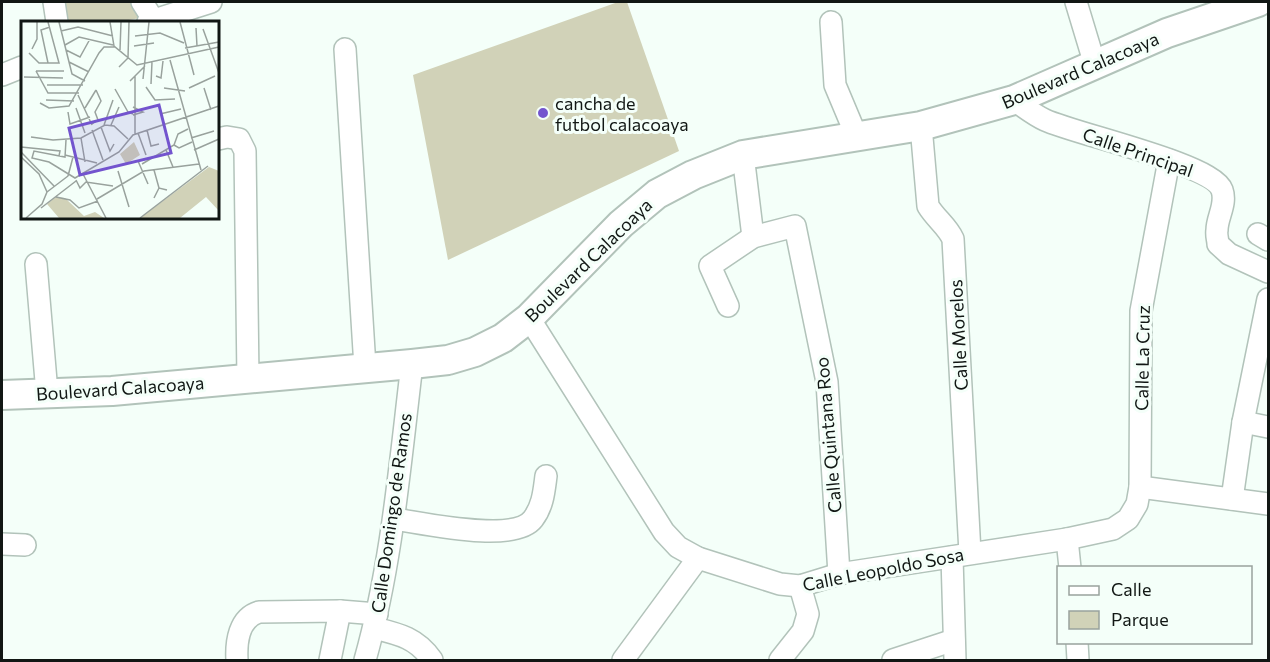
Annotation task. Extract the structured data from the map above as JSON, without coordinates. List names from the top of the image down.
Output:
{
  "streets": {
    "street": [
      "Boulevard Calacoaya",
      "Calle Principal",
      "Calle Morelos",
      "Calle La Cruz",
      "Calle Quintana Roo",
      "Calle Domingo de Ramos",
      "Calle Leopoldo Sosa"
    ]
  },
  "crossings": [
    ["Boulevard Calacoaya", "Calle Principal"],
    ["Boulevard Calacoaya", "Calle Morelos"],
    ["Boulevard Calacoaya", "Calle Domingo de Ramos"],
    ["Boulevard Calacoaya", "Calle Leopoldo Sosa"],
    ["Calle Principal", "Calle La Cruz"],
    ["Calle Morelos", "Calle Leopoldo Sosa"],
    ["Calle La Cruz", "Calle Leopoldo Sosa"],
    ["Calle Quintana Roo", "Calle Leopoldo Sosa"]
  ],
  "places": ["cancha de futbol calacoaya"],
  "legend": ["Calle", "Parque"]
}
